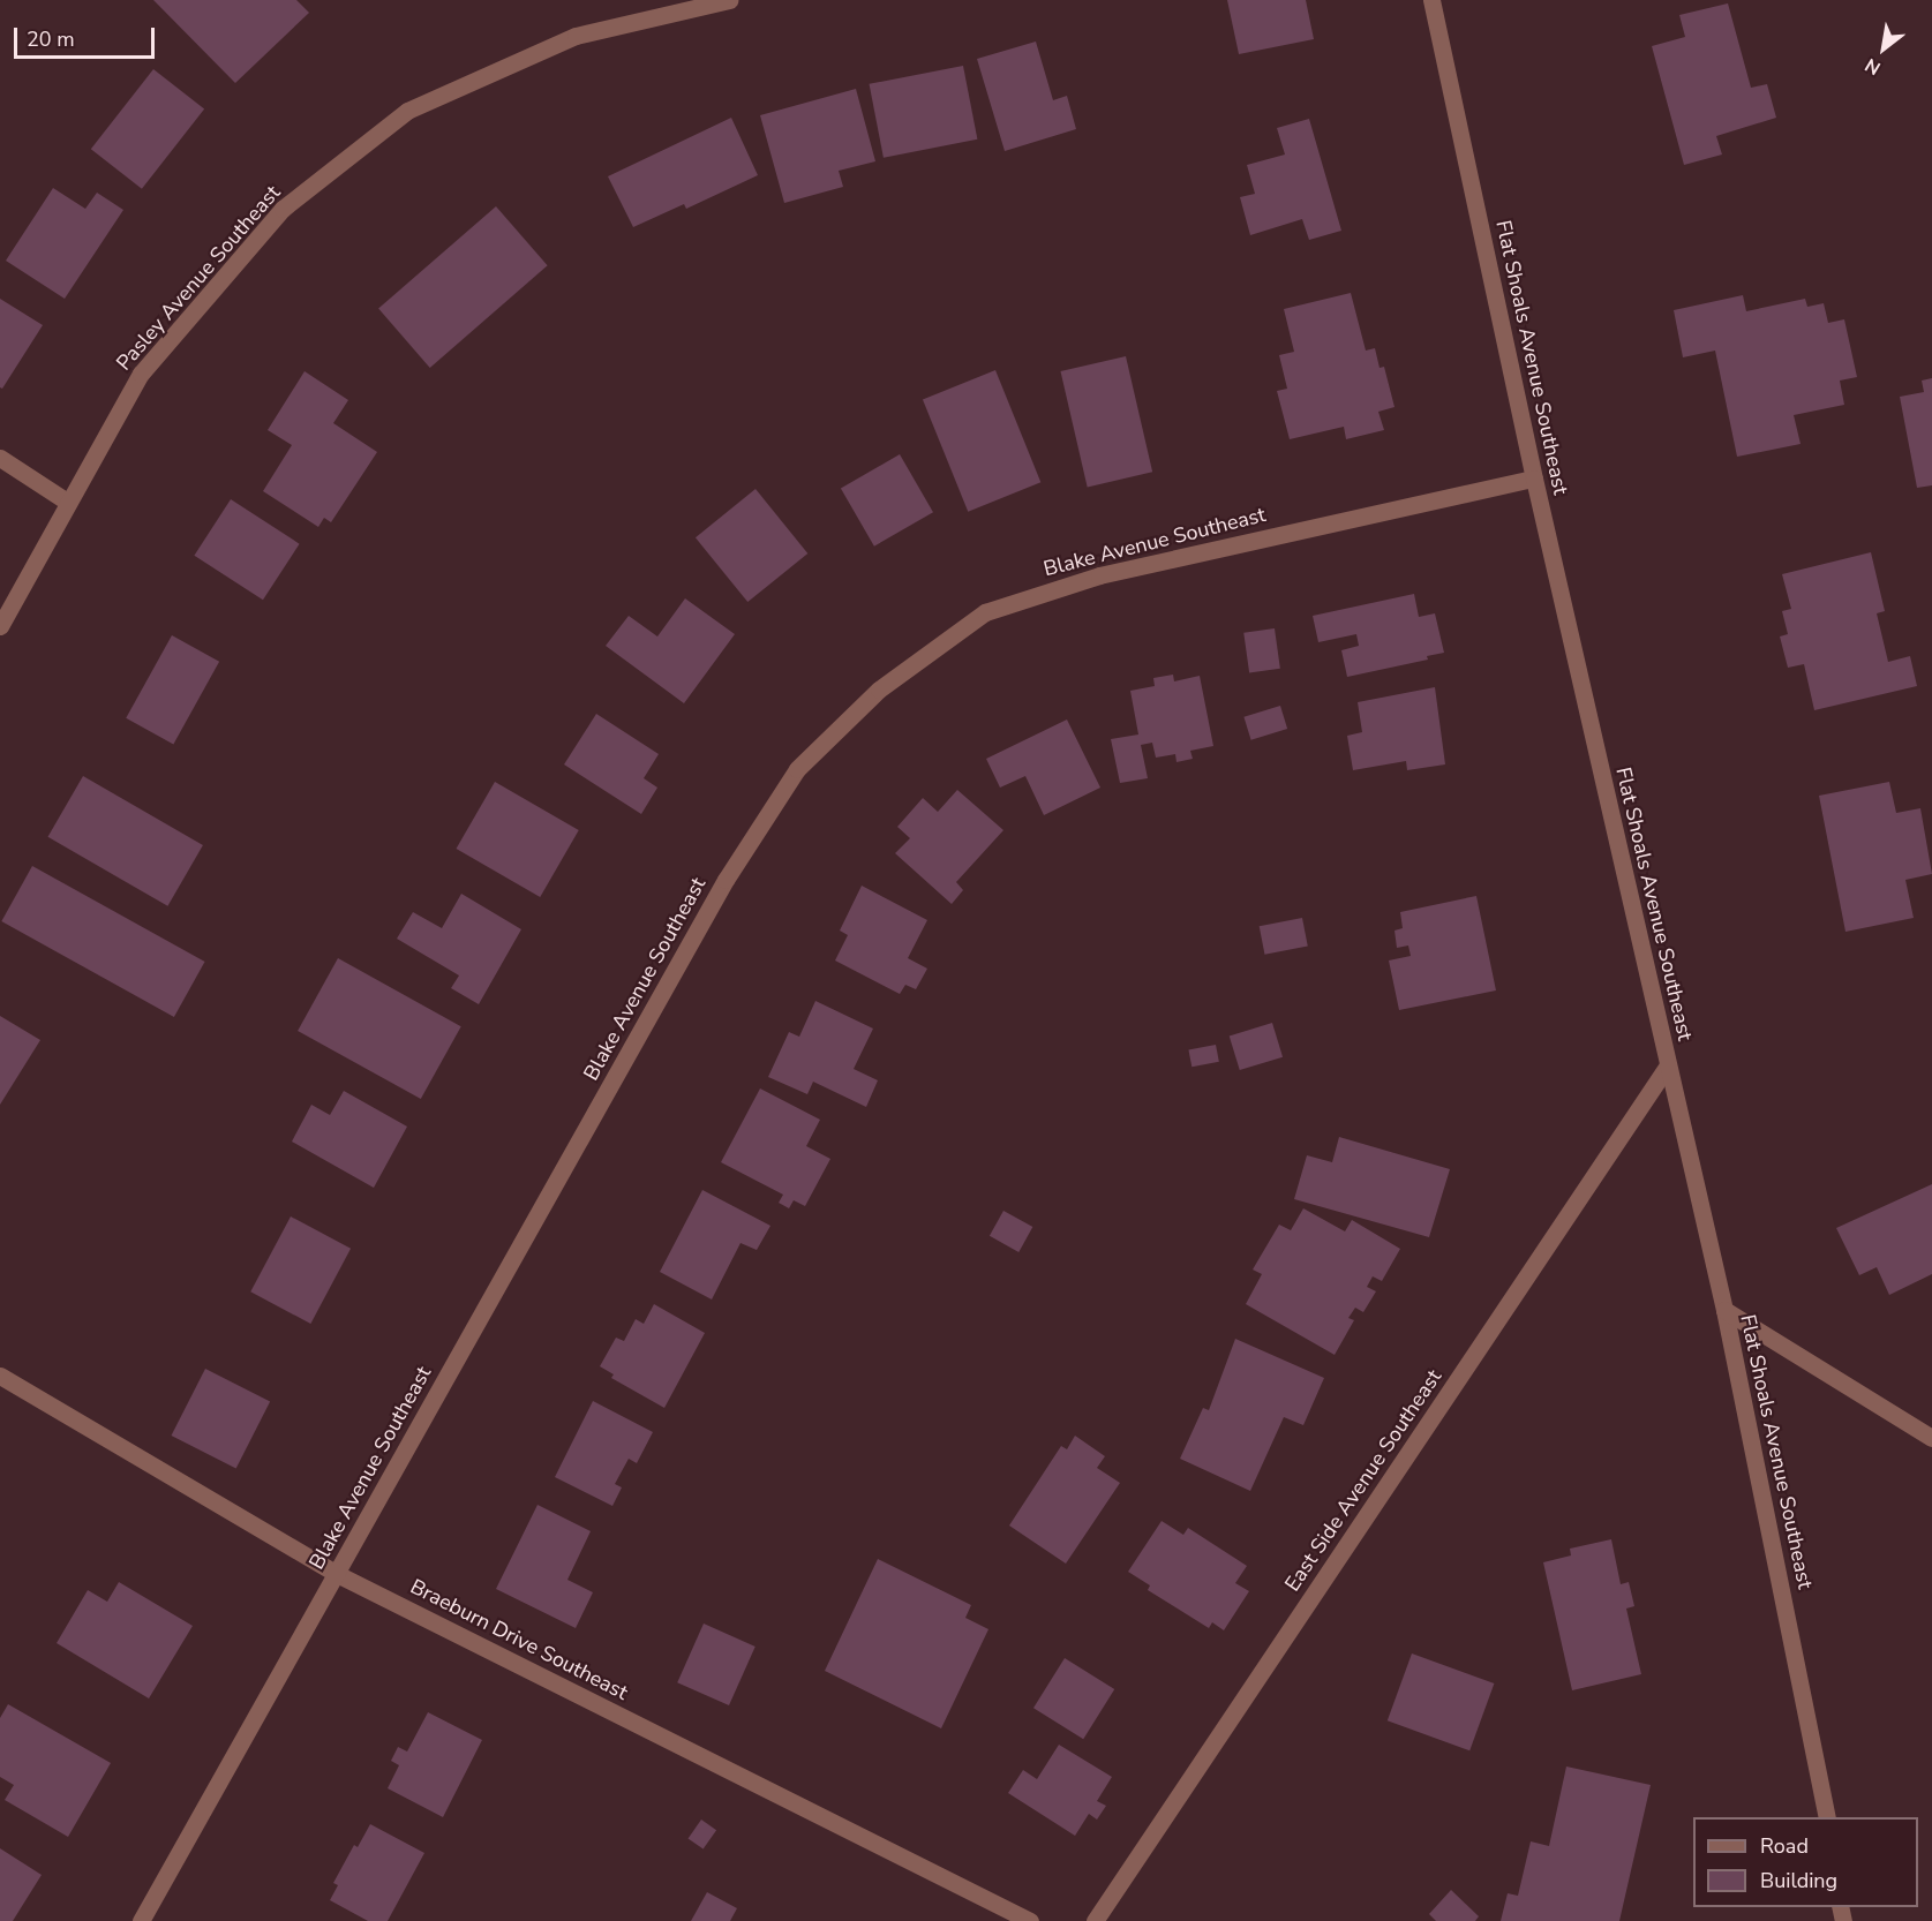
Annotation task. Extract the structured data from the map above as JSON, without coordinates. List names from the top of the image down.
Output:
{
  "streets": {
    "street": [
      "Pasley Avenue Southeast",
      "Flat Shoals Avenue Southeast",
      "Blake Avenue Southeast",
      "East Side Avenue Southeast",
      "Braeburn Drive Southeast"
    ]
  },
  "crossings": [
    ["Flat Shoals Avenue Southeast", "Blake Avenue Southeast"],
    ["Flat Shoals Avenue Southeast", "East Side Avenue Southeast"],
    ["Blake Avenue Southeast", "Braeburn Drive Southeast"]
  ],
  "legend": ["Road", "Building"],
  "scale_bar": "20 m",
  "north": "bottom left"
}
